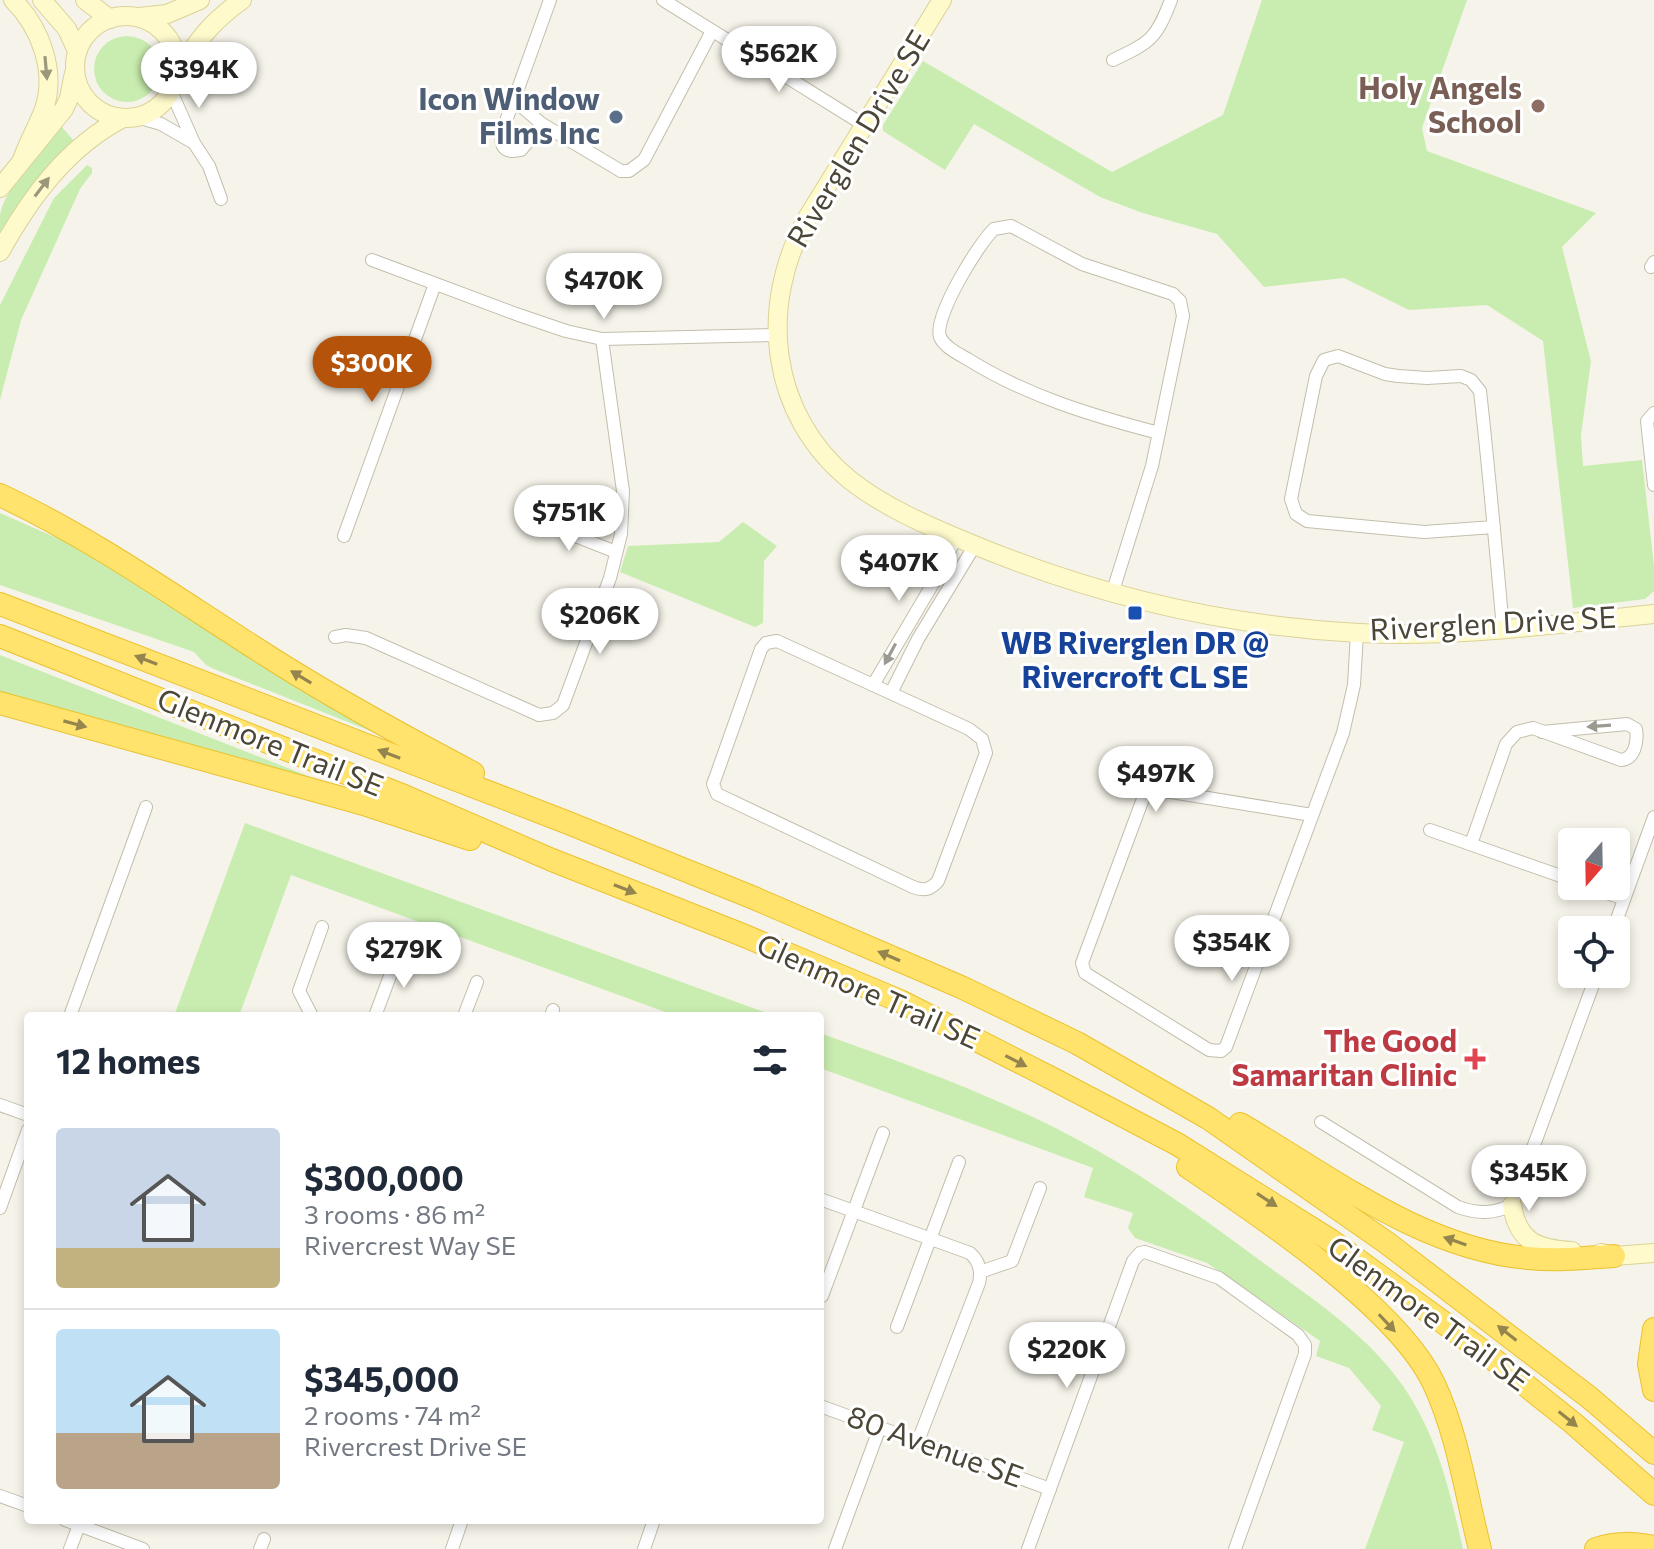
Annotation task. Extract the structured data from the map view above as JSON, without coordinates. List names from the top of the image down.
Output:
{
  "streets": {
    "highway": ["Glenmore Trail SE"],
    "street": ["Riverglen Drive SE", "80 Avenue SE"]
  },
  "places": {
    "other": ["Holy Angels School", "Icon Window Films Inc"],
    "transit": ["WB Riverglen DR @ Rivercroft CL SE"],
    "health": ["The Good Samaritan Clinic"]
  },
  "north": "bottom",
  "page": {
    "price": [
      "$562K",
      "$394K",
      "$470K",
      "$300K",
      "$751K",
      "$407K",
      "$206K",
      "$497K",
      "$354K",
      "$279K",
      "$345K",
      "$220K"
    ],
    "heading": "12 homes",
    "list": [
      {
        "name": "$300,000",
        "note": "3 rooms · 86 m² · Rivercrest Way SE"
      },
      {
        "name": "$345,000",
        "note": "2 rooms · 74 m² · Rivercrest Drive SE"
      }
    ]
  }
}
